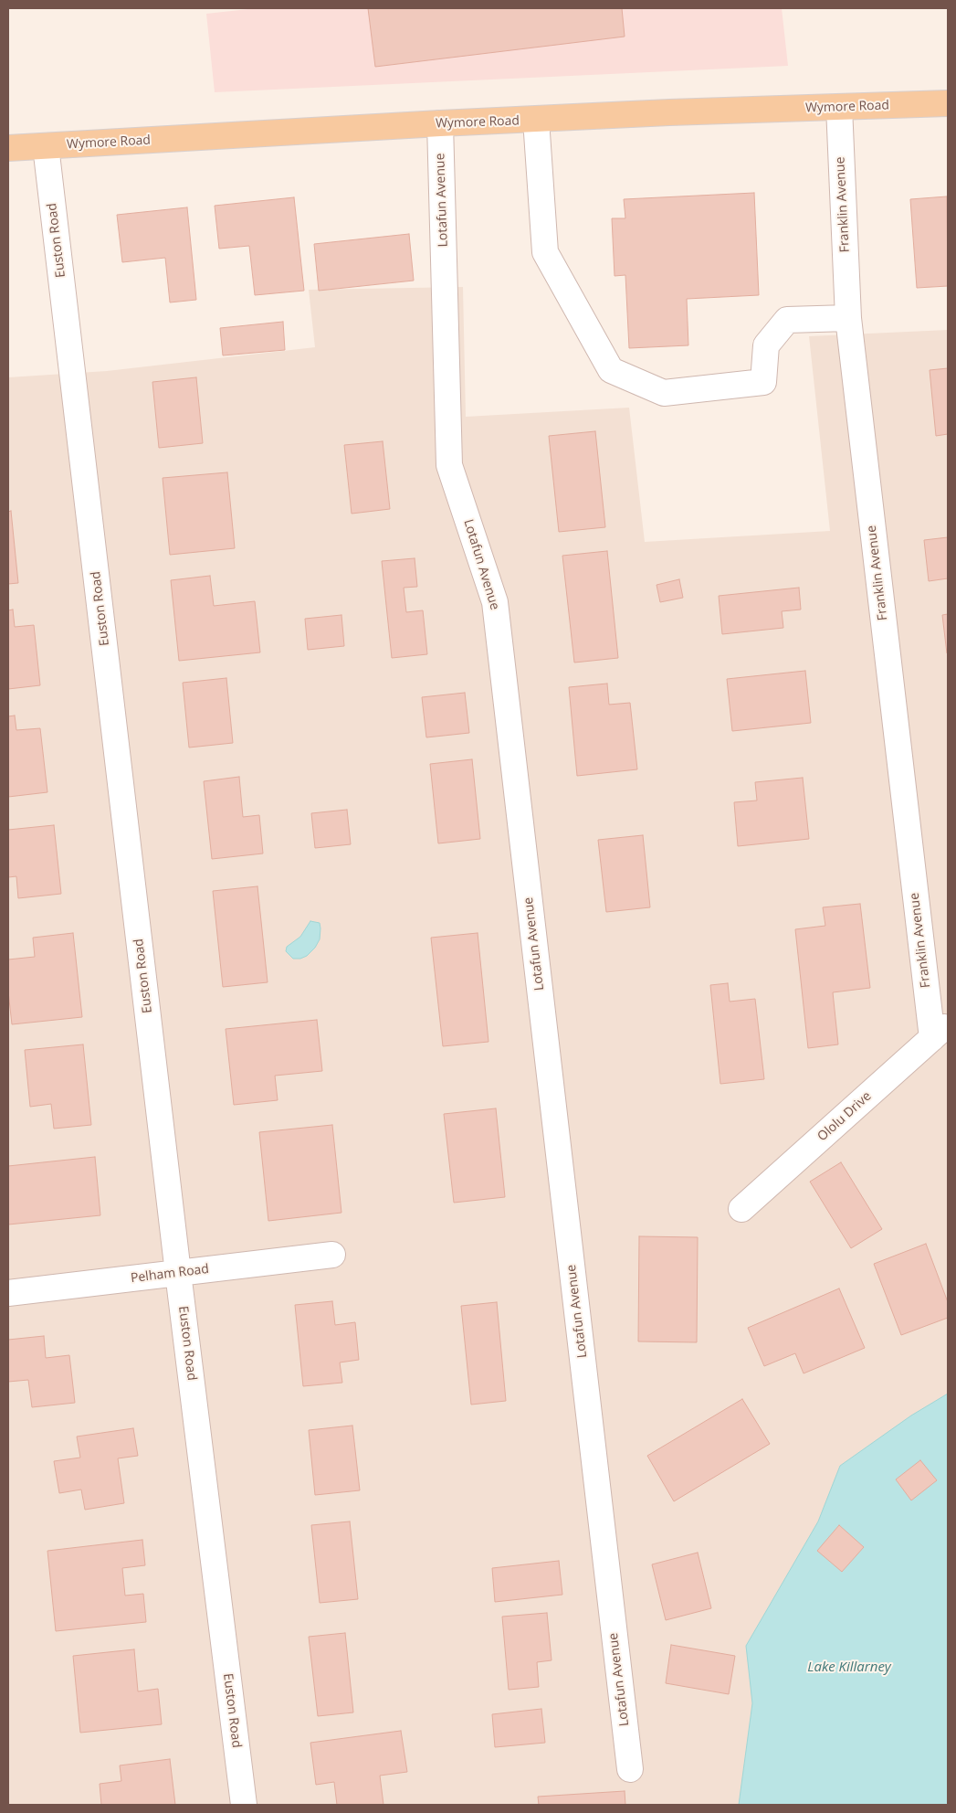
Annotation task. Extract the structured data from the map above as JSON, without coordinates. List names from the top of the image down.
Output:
{
  "streets": {
    "main road": ["Wymore Road"],
    "street": [
      "Lotafun Avenue",
      "Franklin Avenue",
      "Euston Road",
      "Ololu Drive",
      "Pelham Road"
    ]
  },
  "crossings": [
    ["Wymore Road", "Lotafun Avenue"],
    ["Wymore Road", "Franklin Avenue"],
    ["Wymore Road", "Euston Road"],
    ["Franklin Avenue", "Ololu Drive"],
    ["Euston Road", "Pelham Road"]
  ],
  "water": ["Lake Killarney"]
}
